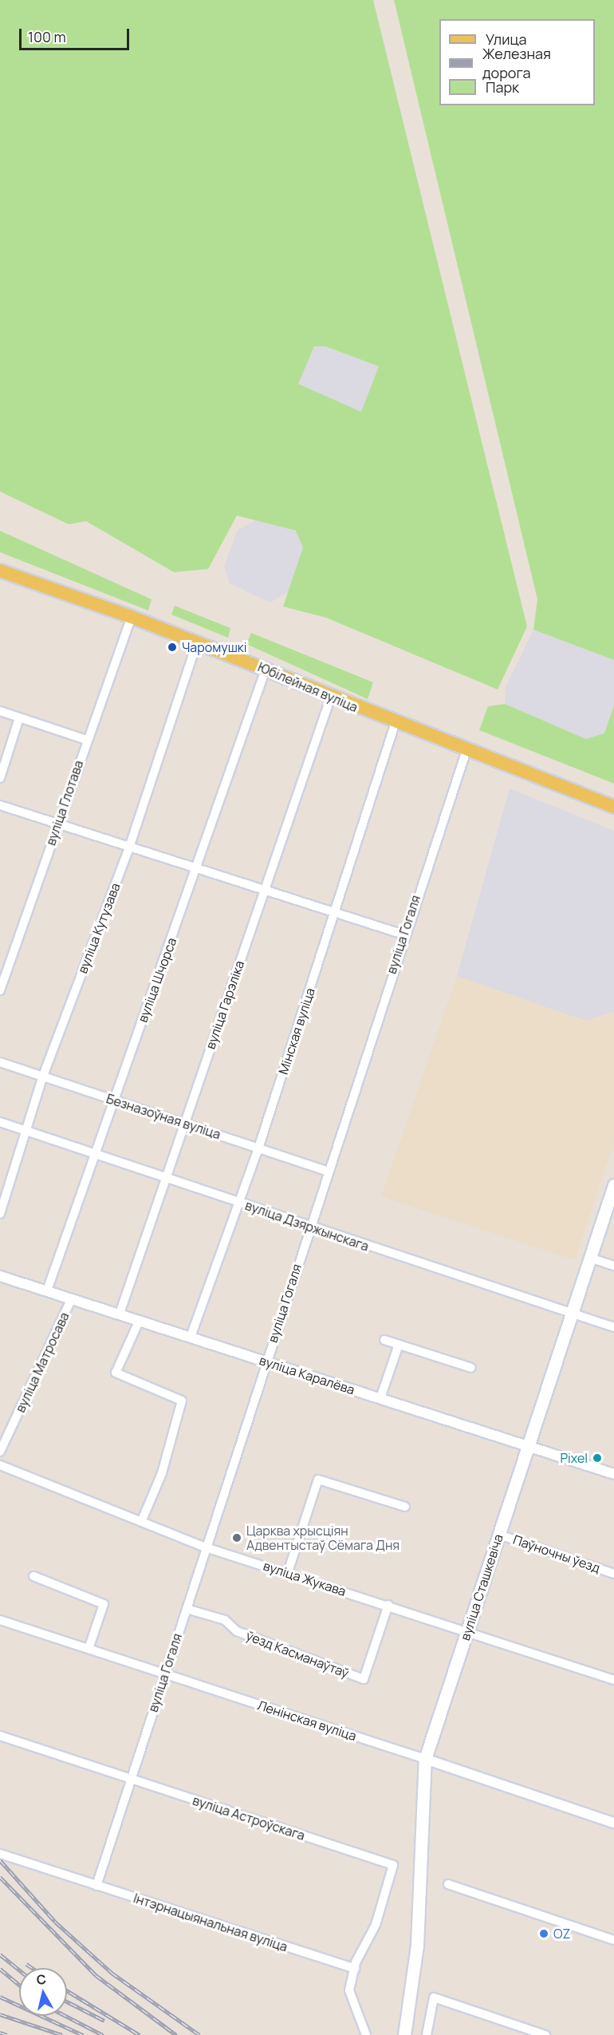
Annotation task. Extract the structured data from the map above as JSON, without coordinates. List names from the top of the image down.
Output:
{
  "streets": {
    "main road": ["Юбілейная вуліца", "вуліца Сташкевіча"],
    "street": [
      "вуліца Глотава",
      "вуліца Кутузава",
      "вуліца Гогаля",
      "вуліца Шчорса",
      "вуліца Гарэліка",
      "Мінская вуліца",
      "Безназоўная вуліца",
      "вуліца Дзяржынскага",
      "вуліца Матросава",
      "вуліца Каралёва",
      "Паўночны ўезд",
      "вуліца Жукава",
      "ўезд Касманаўтаў",
      "Ленінская вуліца",
      "вуліца Астроўскага",
      "Інтэрнацыянальная вуліца"
    ]
  },
  "crossings": [
    ["Юбілейная вуліца", "вуліца Глотава"],
    ["Юбілейная вуліца", "вуліца Кутузава"],
    ["Юбілейная вуліца", "вуліца Гогаля"],
    ["Юбілейная вуліца", "вуліца Шчорса"],
    ["Юбілейная вуліца", "вуліца Гарэліка"],
    ["Юбілейная вуліца", "Мінская вуліца"],
    ["вуліца Кутузава", "Безназоўная вуліца"],
    ["вуліца Кутузава", "вуліца Дзяржынскага"],
    ["вуліца Гогаля", "Безназоўная вуліца"],
    ["вуліца Гогаля", "вуліца Дзяржынскага"],
    ["вуліца Гогаля", "вуліца Каралёва"],
    ["вуліца Гогаля", "вуліца Жукава"],
    ["вуліца Гогаля", "ўезд Касманаўтаў"],
    ["вуліца Гогаля", "Ленінская вуліца"],
    ["вуліца Гогаля", "вуліца Астроўскага"],
    ["вуліца Гогаля", "Інтэрнацыянальная вуліца"],
    ["вуліца Шчорса", "Безназоўная вуліца"],
    ["вуліца Шчорса", "вуліца Дзяржынскага"],
    ["вуліца Шчорса", "вуліца Каралёва"],
    ["вуліца Гарэліка", "Безназоўная вуліца"],
    ["вуліца Гарэліка", "вуліца Дзяржынскага"],
    ["вуліца Гарэліка", "вуліца Каралёва"],
    ["Мінская вуліца", "Безназоўная вуліца"],
    ["Мінская вуліца", "вуліца Дзяржынскага"],
    ["Мінская вуліца", "вуліца Каралёва"],
    ["вуліца Дзяржынскага", "вуліца Сташкевіча"],
    ["вуліца Матросава", "вуліца Каралёва"],
    ["вуліца Каралёва", "вуліца Сташкевіча"],
    ["Паўночны ўезд", "вуліца Сташкевіча"],
    ["вуліца Жукава", "вуліца Сташкевіча"],
    ["вуліца Жукава", "ўезд Касманаўтаў"],
    ["вуліца Сташкевіча", "Ленінская вуліца"],
    ["вуліца Астроўскага", "Інтэрнацыянальная вуліца"]
  ],
  "places": [
    "Чаромушкі",
    "Pixel",
    "Царква хрысціян Адвентыстаў Сёмага Дня",
    "OZ"
  ],
  "legend": ["Улица", "Железная дорога", "Парк"],
  "scale_bar": "100 m",
  "north": "top"
}
